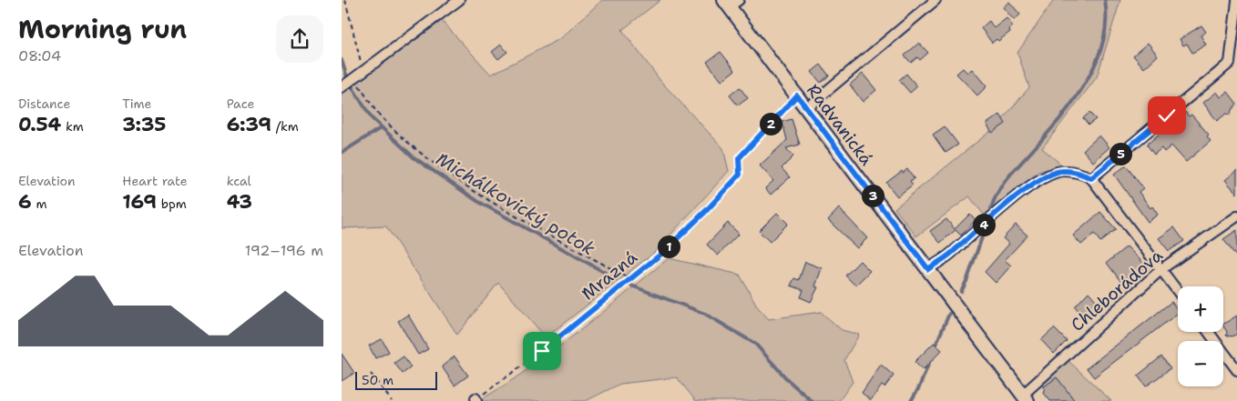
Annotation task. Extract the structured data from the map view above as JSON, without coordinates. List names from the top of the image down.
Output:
{
  "streets": {
    "street": ["Radvanická", "Chleborádova"],
    "path": ["Mrazná"]
  },
  "crossings": [
    ["Radvanická", "Mrazná"],
    ["Radvanická", "Chleborádova"]
  ],
  "water": ["Michálkovický potok"],
  "scale_bar": "50 m",
  "page": {
    "heading": ["Morning run", "08:04"],
    "stats": [
      ["Distance", "0.54 km"],
      ["Time", "3:35"],
      ["Pace", "6:39 /km"],
      ["Elevation", "6 m"],
      ["Heart rate", "169 bpm"],
      ["kcal", "43"]
    ],
    "pins": [
      "2",
      "5",
      "3",
      "4",
      "1"
    ],
    "chart": ["Elevation", "192–196 m"],
    "map_buttons": ["+", "−"],
    "scale": "50 m"
  }
}
